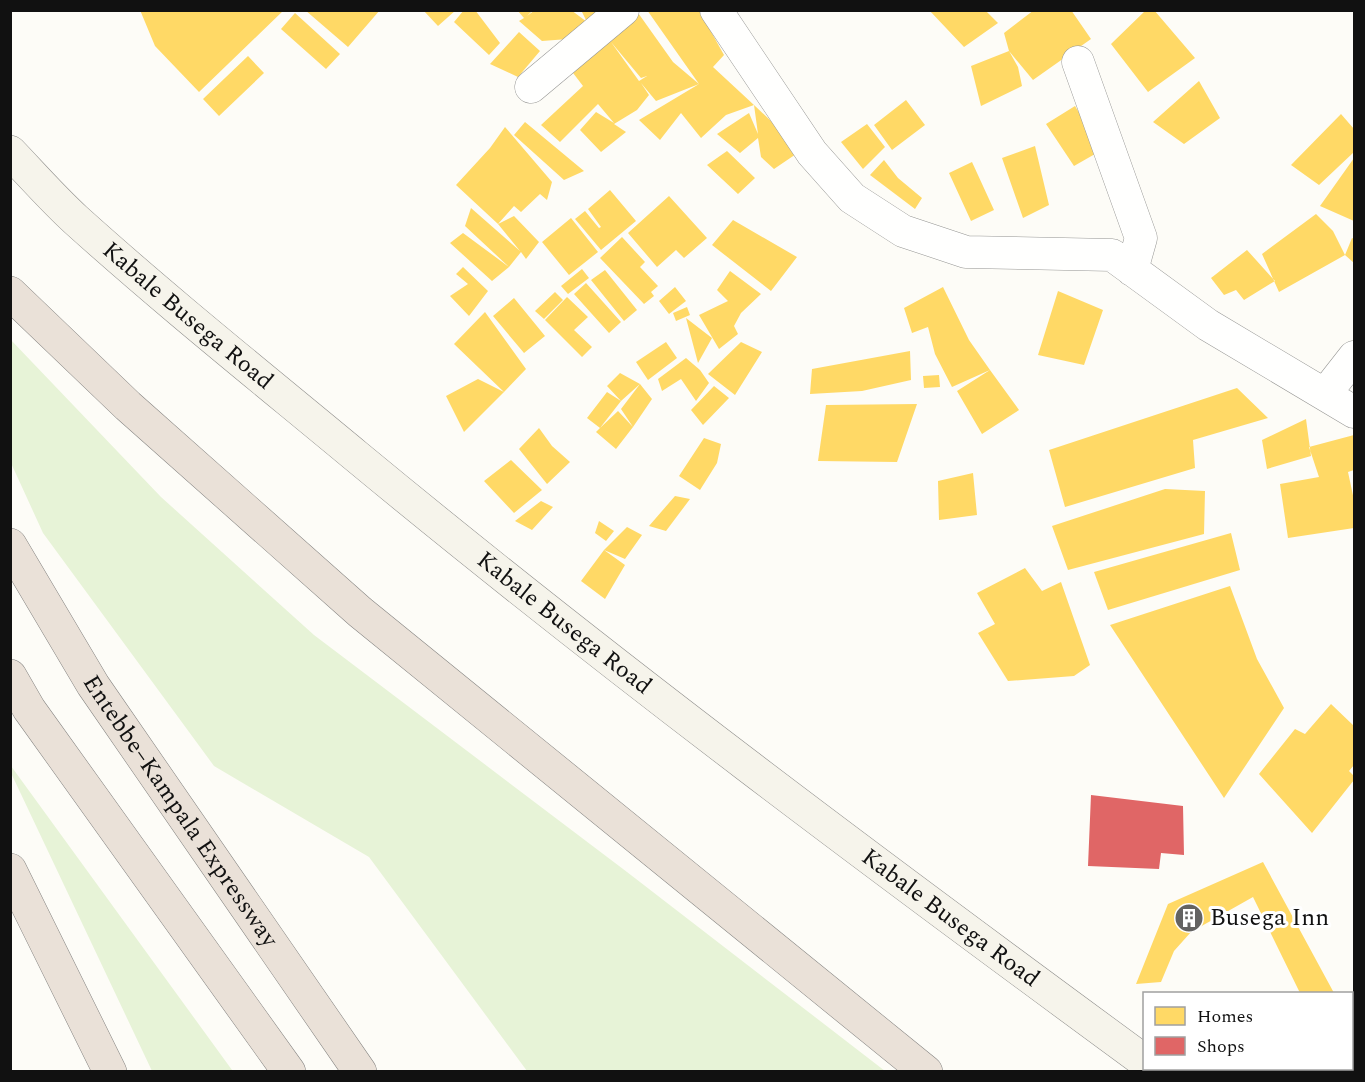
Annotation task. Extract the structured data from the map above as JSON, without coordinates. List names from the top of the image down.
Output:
{
  "streets": {
    "highway": ["Entebbe–Kampala Expressway"],
    "street": ["Kabale Busega Road"]
  },
  "places": {
    "building": ["Busega Inn"]
  },
  "legend": ["Homes", "Shops"]
}
